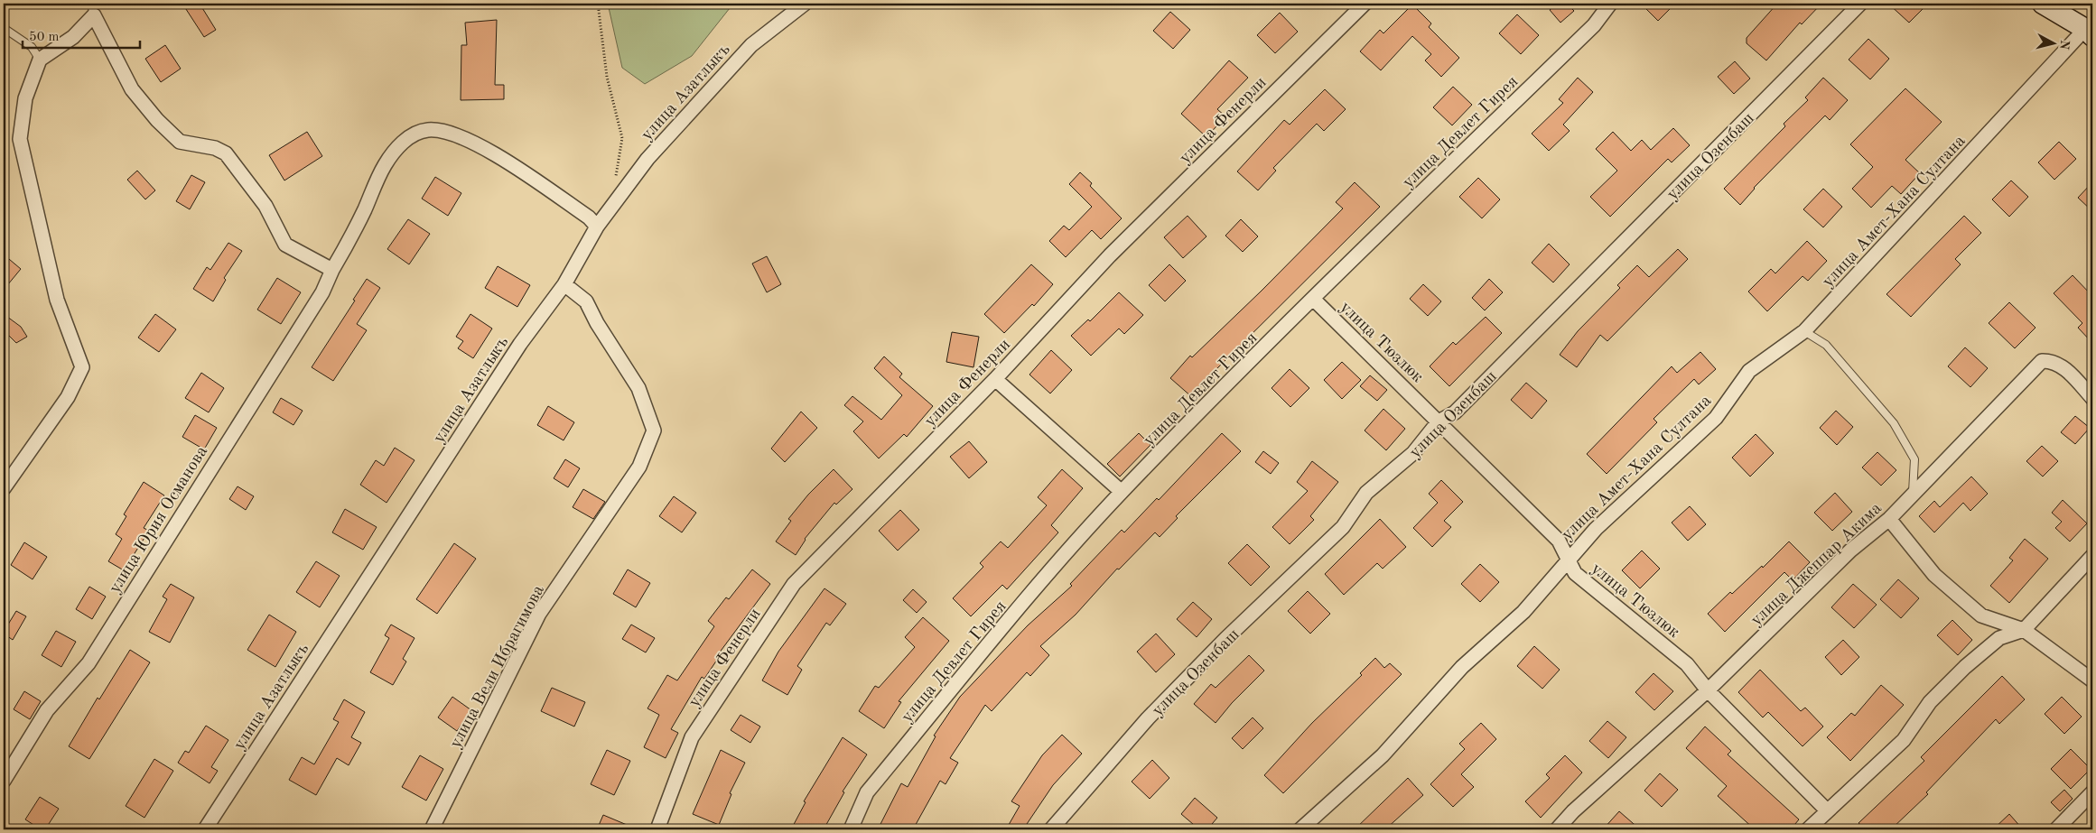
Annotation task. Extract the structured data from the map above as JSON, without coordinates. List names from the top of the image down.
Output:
{
  "streets": {
    "street": [
      "улица Азатлыкъ",
      "улица Фенерли",
      "улица Девлет Гирея",
      "улица Озенбаш",
      "улица Амет-Хана Султана",
      "улица Тюзлюк",
      "улица Юрия Османова",
      "улица Джеппар Акима",
      "улица Вели Ибрагимова"
    ]
  },
  "crossings": [
    ["улица Азатлыкъ", "улица Юрия Османова"],
    ["улица Азатлыкъ", "улица Вели Ибрагимова"],
    ["улица Девлет Гирея", "улица Тюзлюк"],
    ["улица Озенбаш", "улица Тюзлюк"],
    ["улица Амет-Хана Султана", "улица Тюзлюк"],
    ["улица Тюзлюк", "улица Джеппар Акима"]
  ],
  "scale_bar": "50 m",
  "north": "right"
}
